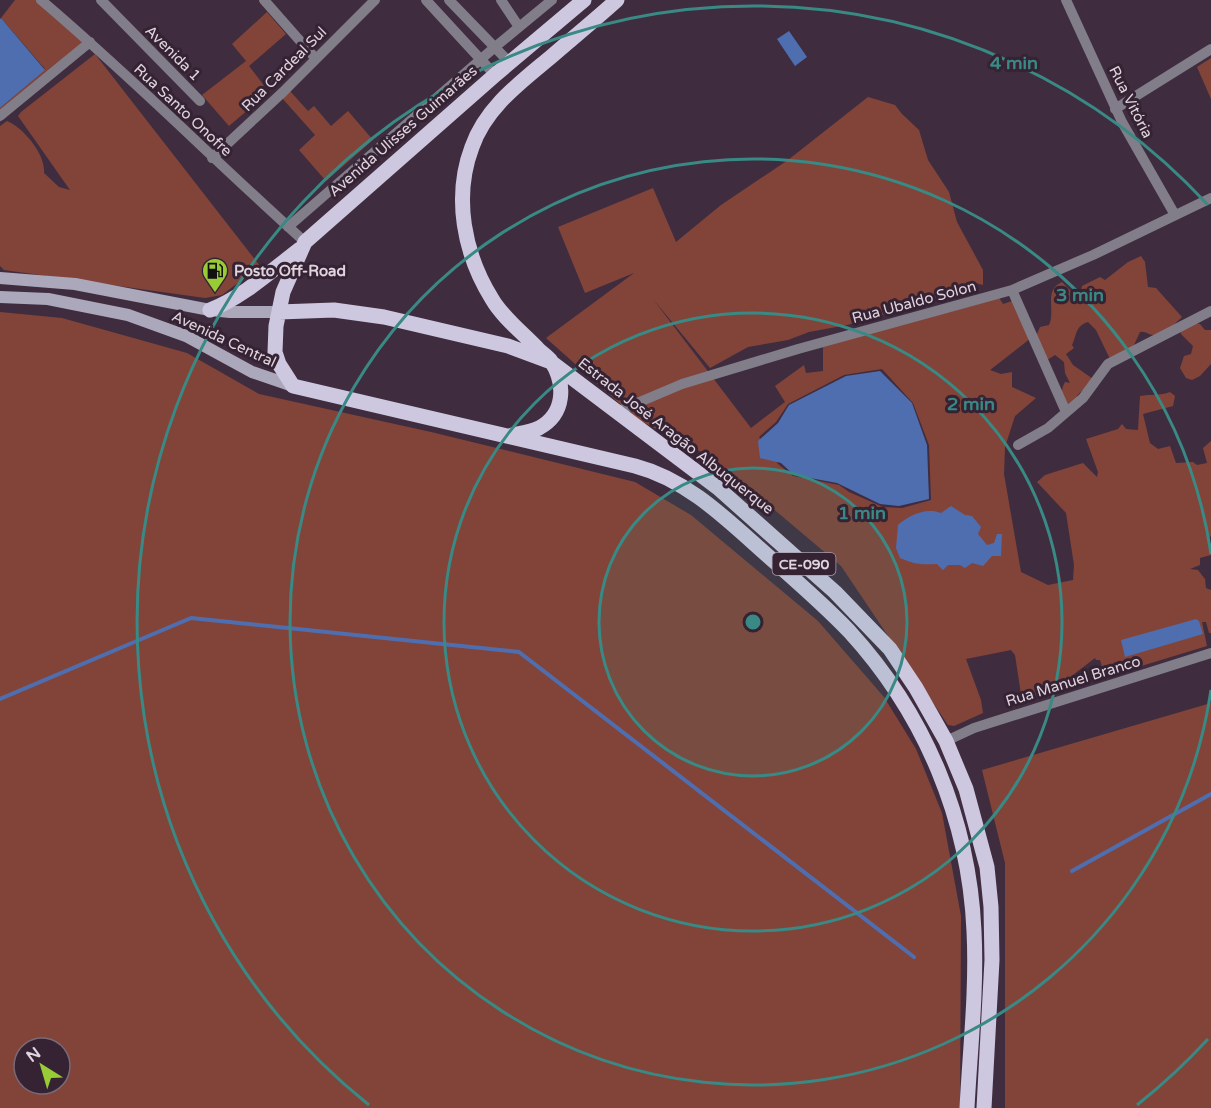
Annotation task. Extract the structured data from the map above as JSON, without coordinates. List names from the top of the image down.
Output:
{
  "streets": {
    "main road": [
      "Avenida Ulisses Guimarães",
      "Avenida Central",
      "Estrada José Aragão Albuquerque",
      "CE-090"
    ],
    "street": [
      "Avenida 1",
      "Rua Cardeal Sul",
      "Rua Vitória",
      "Rua Santo Onofre",
      "Rua Ubaldo Solon",
      "Rua Manuel Branco"
    ]
  },
  "crossings": [
    ["Rua Cardeal Sul", "Rua Santo Onofre"],
    ["Rua Vitória", "Rua Ubaldo Solon"],
    ["Rua Santo Onofre", "Avenida Ulisses Guimarães"],
    ["Avenida Ulisses Guimarães", "Avenida Central"],
    ["Avenida Ulisses Guimarães", "Estrada José Aragão Albuquerque"],
    ["Avenida Ulisses Guimarães", "CE-090"],
    ["Rua Ubaldo Solon", "Estrada José Aragão Albuquerque"],
    ["Avenida Central", "Estrada José Aragão Albuquerque"],
    ["Avenida Central", "CE-090"],
    ["Estrada José Aragão Albuquerque", "Rua Manuel Branco"]
  ],
  "places": {
    "fuel station": ["Posto Off-Road"]
  },
  "north": "top left",
  "rings": [
    "4 min",
    "3 min",
    "2 min",
    "1 min"
  ]
}
